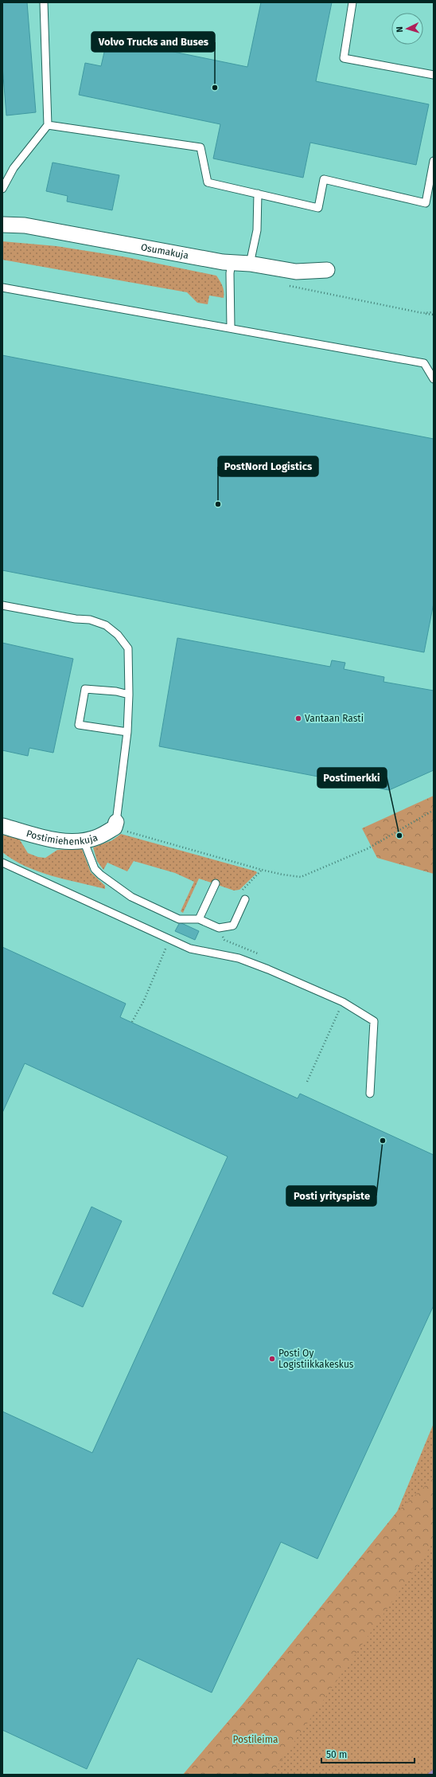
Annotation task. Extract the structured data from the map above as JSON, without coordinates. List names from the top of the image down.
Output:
{
  "streets": {
    "street": ["Osumakuja", "Postimiehenkuja"]
  },
  "parks": ["Postileima"],
  "places": [
    "Volvo Trucks and Buses",
    "PostNord Logistics",
    "Vantaan Rasti",
    "Postimerkki",
    "Posti yrityspiste",
    "Posti Oy Logistiikkakeskus"
  ],
  "scale_bar": "50 m",
  "north": "left"
}
